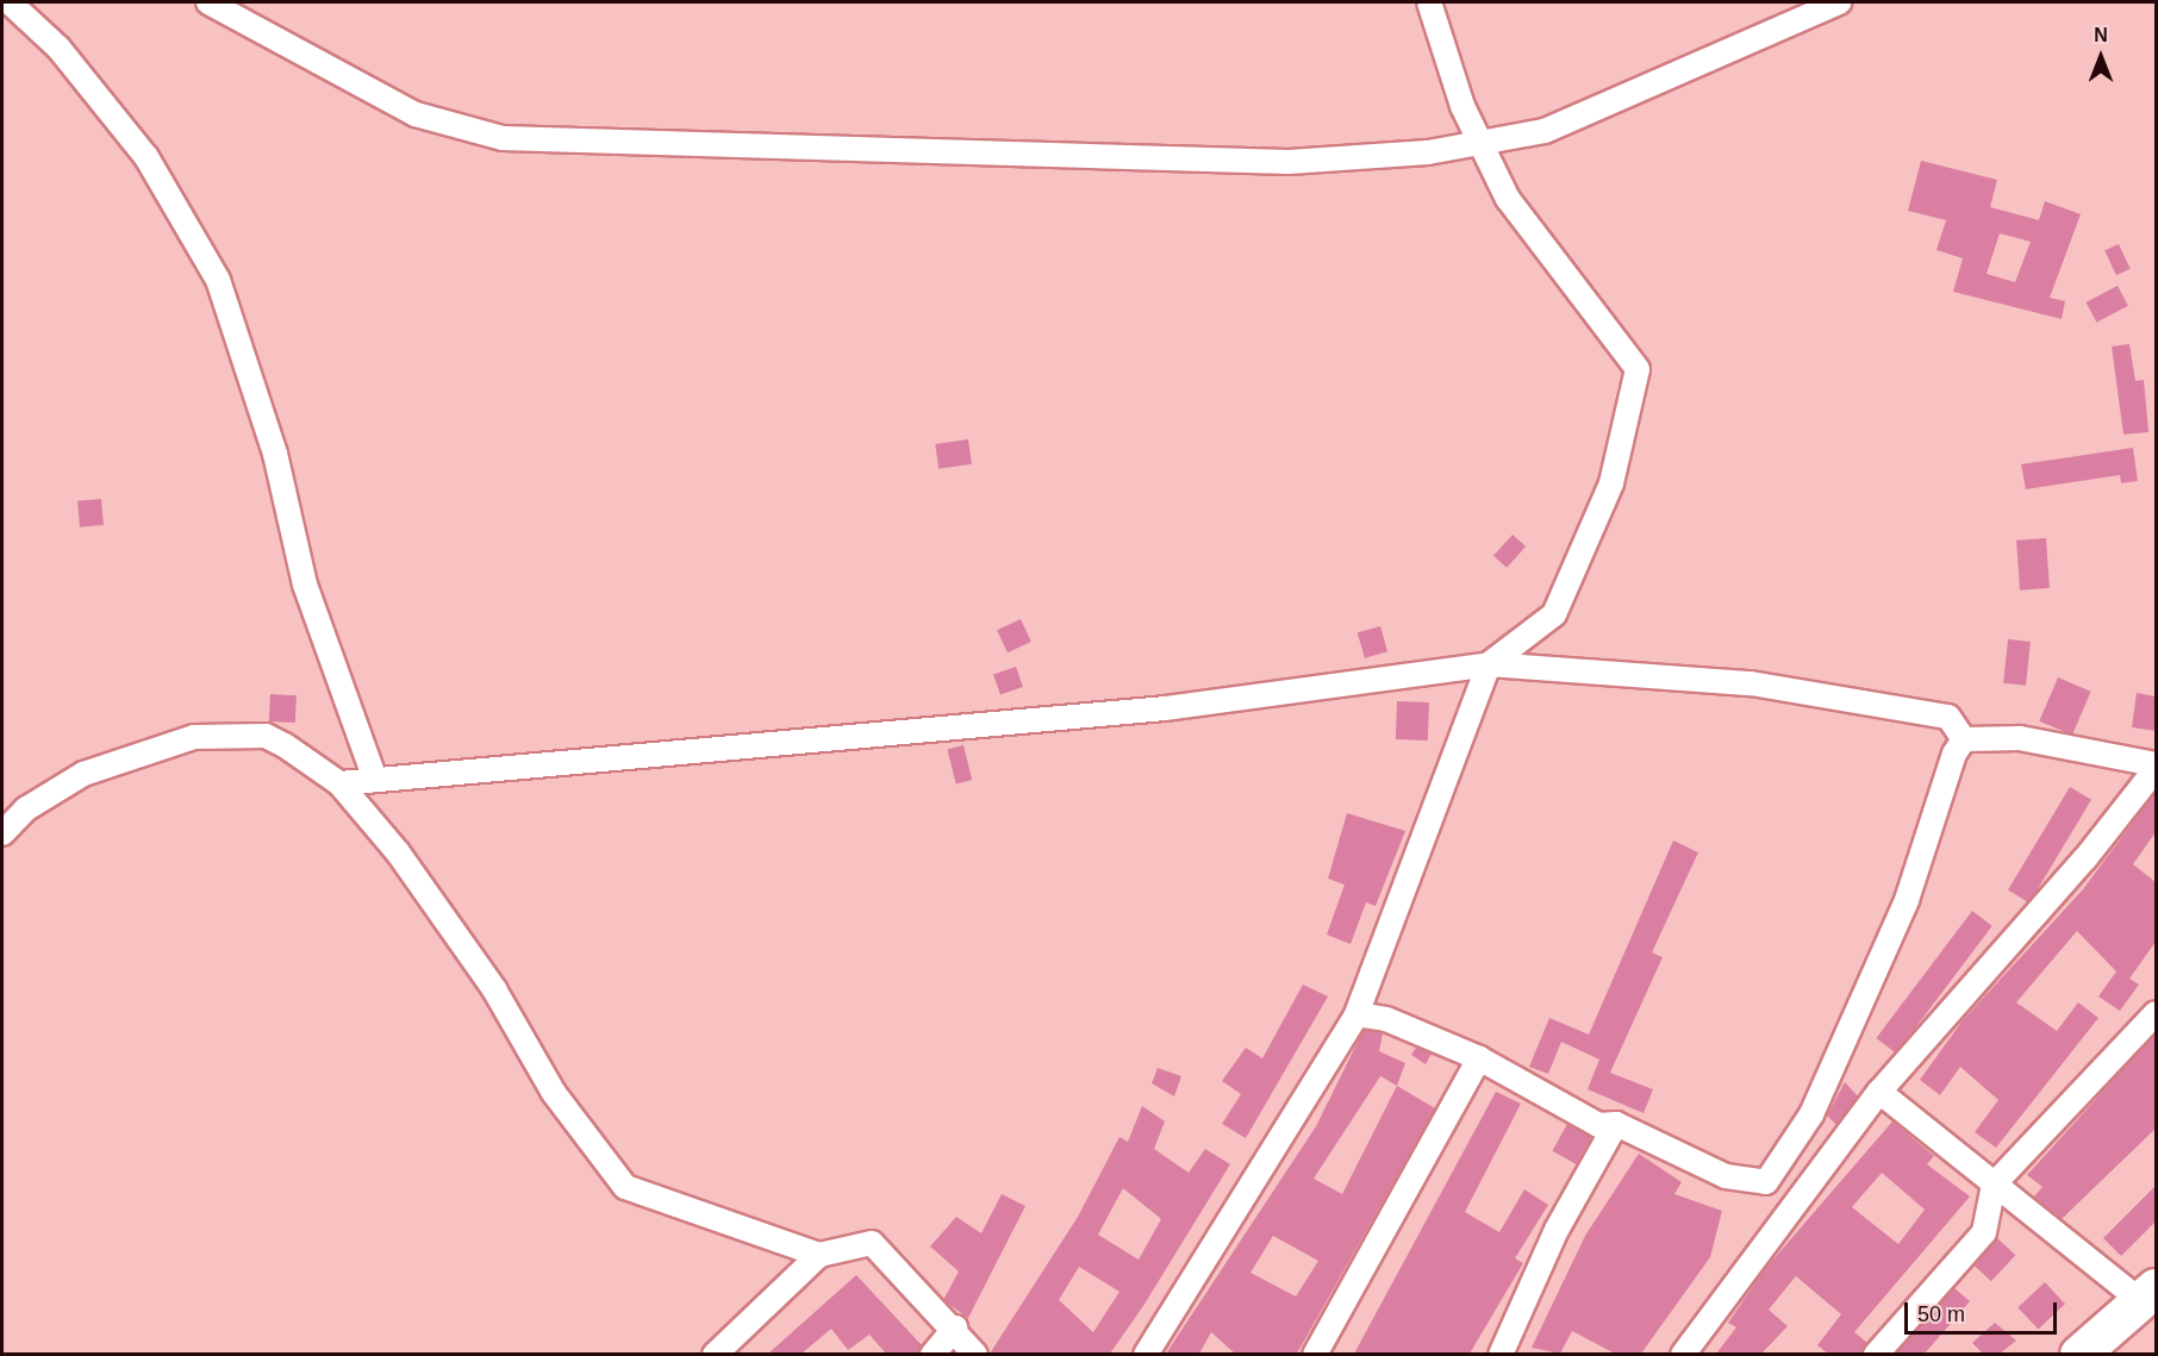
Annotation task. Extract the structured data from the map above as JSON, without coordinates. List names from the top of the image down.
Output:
{
  "scale_bar": "50 m",
  "north": "top"
}
